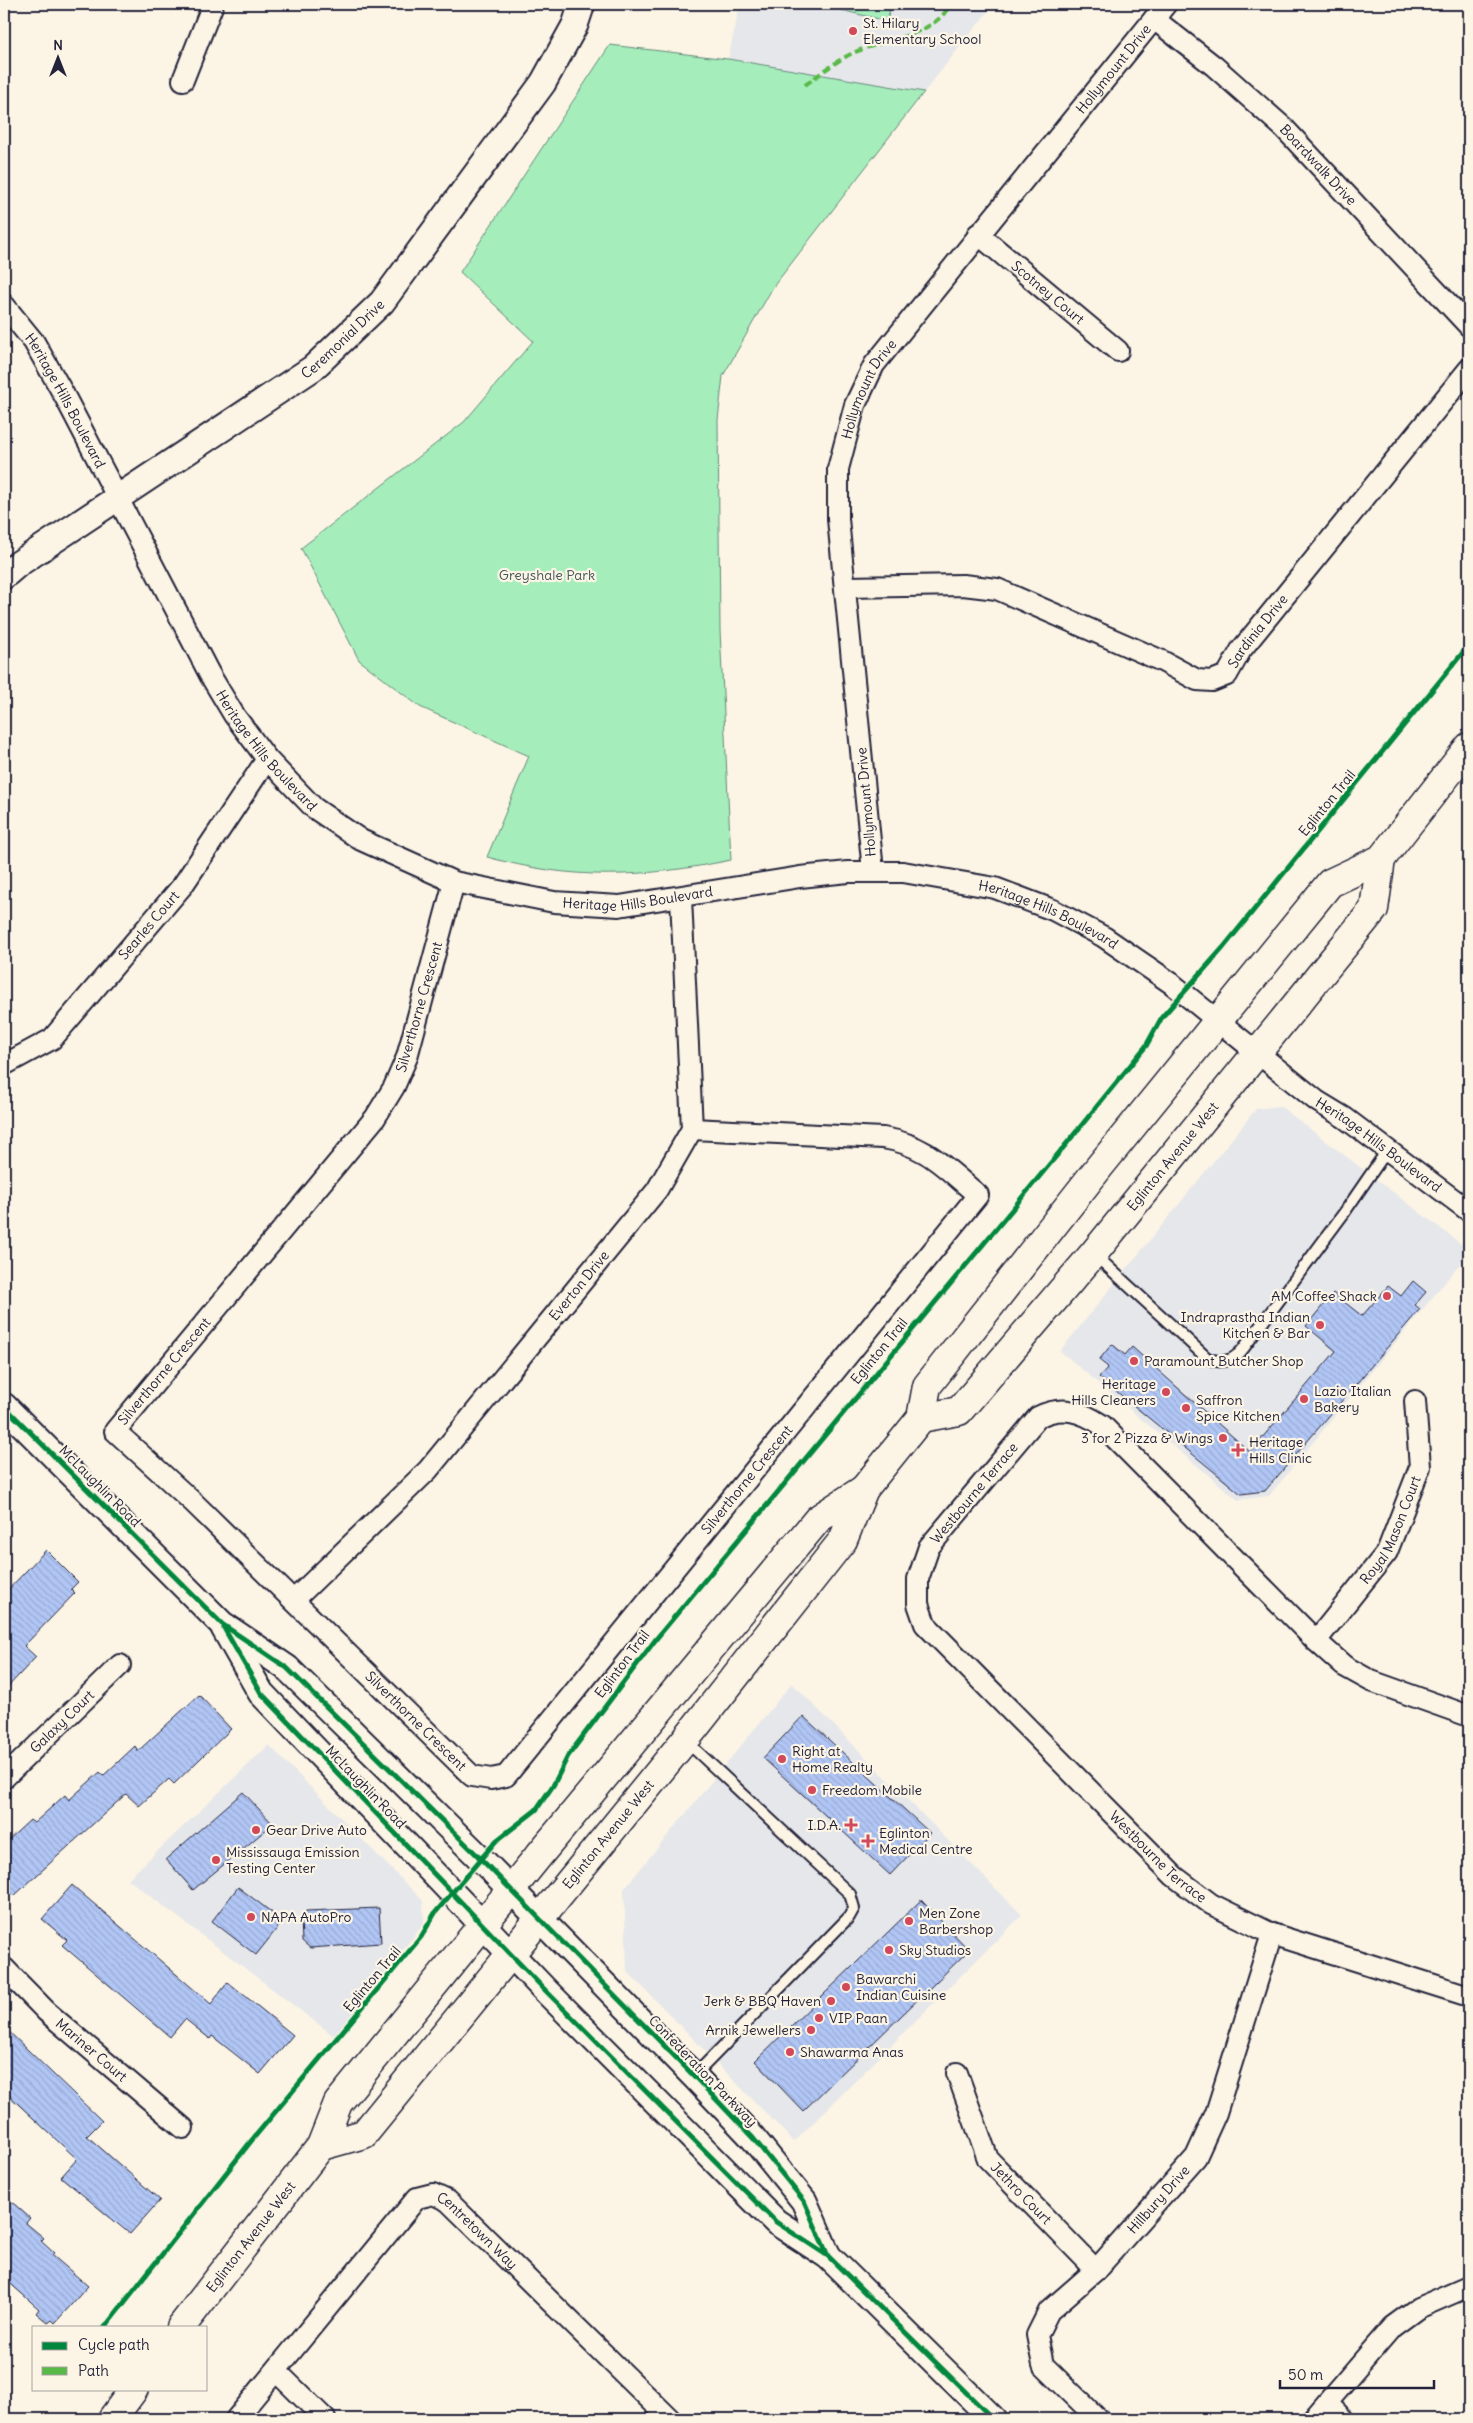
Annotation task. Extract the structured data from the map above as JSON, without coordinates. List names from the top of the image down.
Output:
{
  "streets": {
    "main road": ["Eglinton Avenue West"],
    "street": [
      "Hollymount Drive",
      "Boardwalk Drive",
      "Scotney Court",
      "Ceremonial Drive",
      "Heritage Hills Boulevard",
      "Sardinia Drive",
      "Searles Court",
      "Silverthorne Crescent",
      "Everton Drive",
      "McLaughlin Road",
      "Westbourne Terrace",
      "Royal Mason Court",
      "Galaxy Court",
      "Mariner Court",
      "Confederation Parkway",
      "Jethro Court",
      "Hillbury Drive",
      "Centretown Way"
    ],
    "cycle path": ["Eglinton Trail"]
  },
  "crossings": [
    ["Hollymount Drive", "Boardwalk Drive"],
    ["Hollymount Drive", "Scotney Court"],
    ["Hollymount Drive", "Heritage Hills Boulevard"],
    ["Hollymount Drive", "Sardinia Drive"],
    ["Ceremonial Drive", "Heritage Hills Boulevard"],
    ["Heritage Hills Boulevard", "Searles Court"],
    ["Heritage Hills Boulevard", "Silverthorne Crescent"],
    ["Heritage Hills Boulevard", "Eglinton Avenue West"],
    ["Silverthorne Crescent", "Everton Drive"],
    ["Eglinton Avenue West", "McLaughlin Road"],
    ["Eglinton Avenue West", "Confederation Parkway"],
    ["McLaughlin Road", "Confederation Parkway"],
    ["Westbourne Terrace", "Royal Mason Court"],
    ["Westbourne Terrace", "Hillbury Drive"],
    ["Jethro Court", "Hillbury Drive"]
  ],
  "parks": ["Greyshale Park"],
  "places": {
    "other": [
      "St. Hilary Elementary School",
      "AM Coffee Shack",
      "Indraprastha Indian Kitchen & Bar",
      "Paramount Butcher Shop",
      "Heritage Hills Cleaners",
      "Lazio Italian Bakery",
      "Saffron Spice Kitchen",
      "3 for 2 Pizza & Wings",
      "Right at Home Realty",
      "Freedom Mobile",
      "Gear Drive Auto",
      "Mississauga Emission Testing Center",
      "NAPA AutoPro",
      "Men Zone Barbershop",
      "Sky Studios",
      "Bawarchi Indian Cuisine",
      "Jerk & BBQ Haven",
      "VIP Paan",
      "Arnik Jewellers",
      "Shawarma Anas"
    ],
    "health": ["Heritage Hills Clinic", "I.D.A.", "Eglinton Medical Centre"]
  },
  "legend": ["Cycle path", "Path"],
  "scale_bar": "50 m",
  "north": "top"
}
